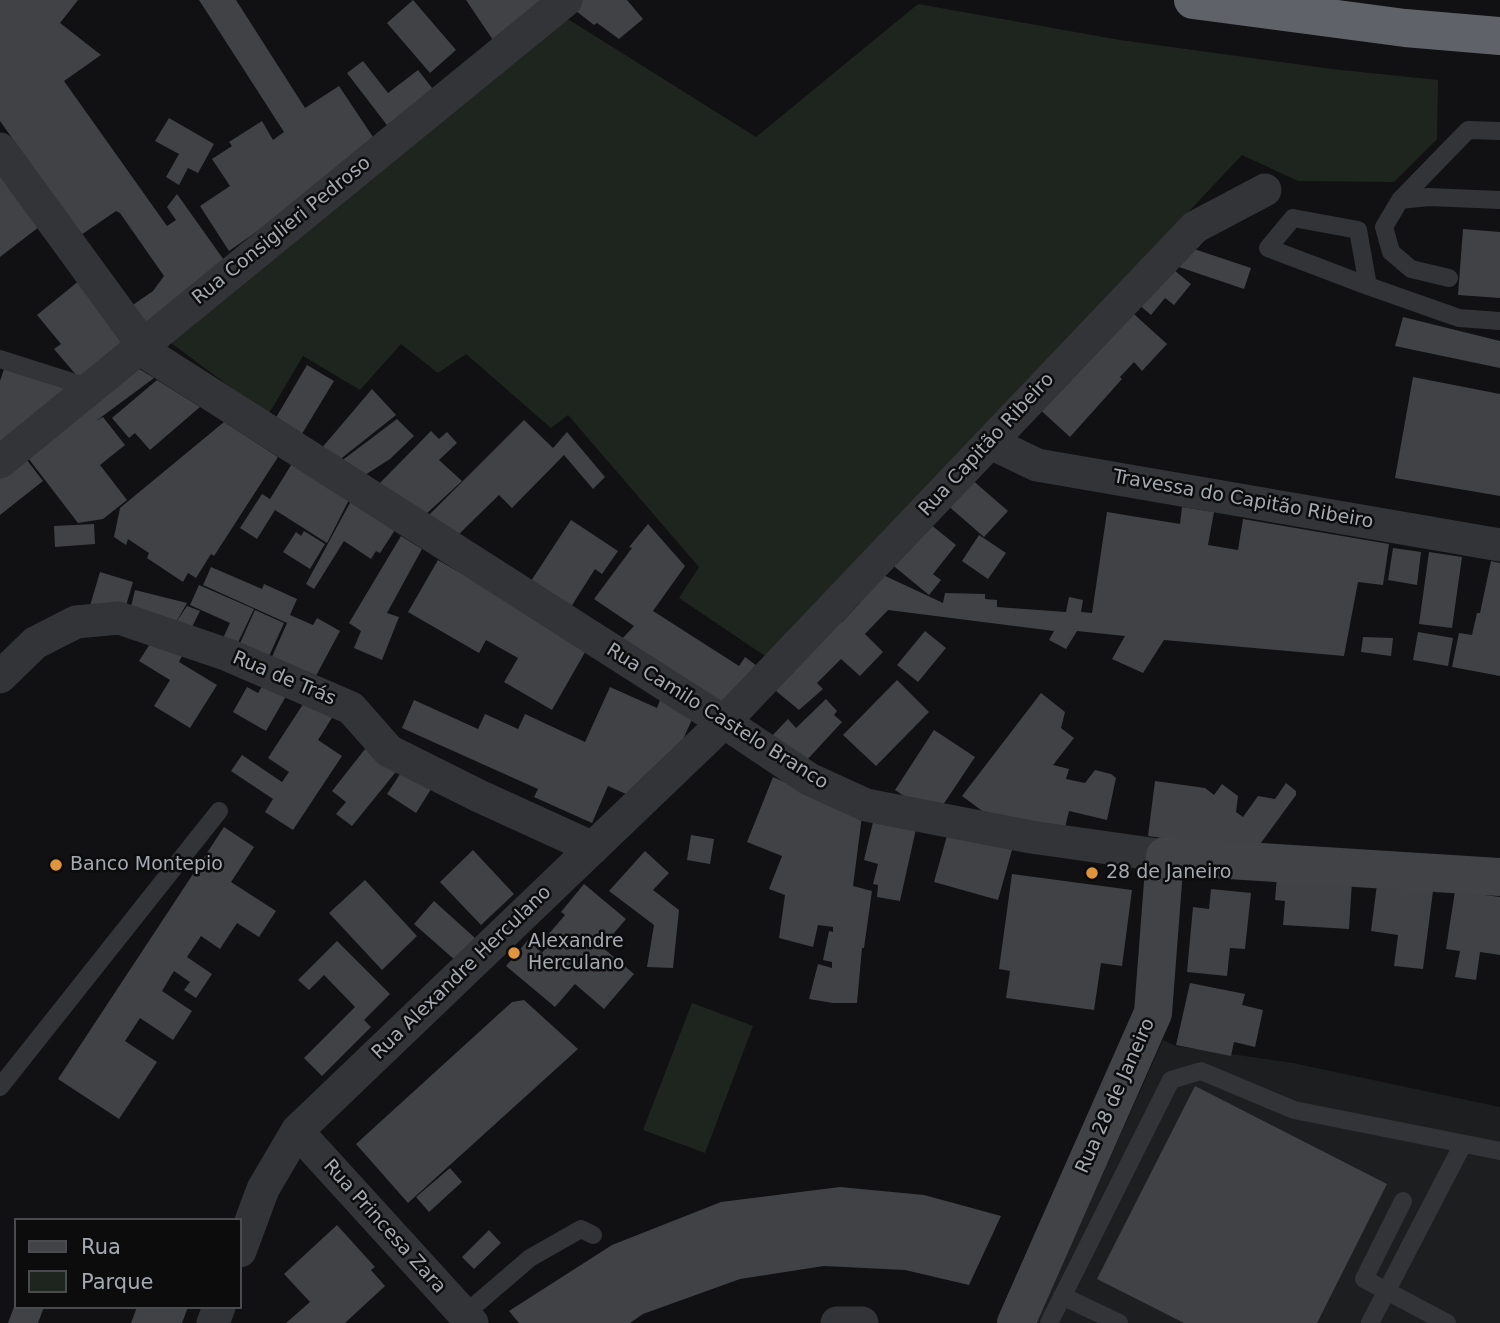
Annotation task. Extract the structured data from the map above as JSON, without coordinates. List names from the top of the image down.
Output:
{
  "streets": {
    "street": [
      "Rua Consiglieri Pedroso",
      "Rua Capitão Ribeiro",
      "Travessa do Capitão Ribeiro",
      "Rua de Trás",
      "Rua Camilo Castelo Branco",
      "Rua Alexandre Herculano",
      "Rua 28 de Janeiro",
      "Rua Princesa Zara"
    ]
  },
  "crossings": [
    ["Rua Consiglieri Pedroso", "Rua Camilo Castelo Branco"],
    ["Rua Capitão Ribeiro", "Travessa do Capitão Ribeiro"],
    ["Rua Capitão Ribeiro", "Rua Camilo Castelo Branco"],
    ["Rua Capitão Ribeiro", "Rua Alexandre Herculano"],
    ["Rua de Trás", "Rua Alexandre Herculano"],
    ["Rua Camilo Castelo Branco", "Rua Alexandre Herculano"],
    ["Rua Camilo Castelo Branco", "Rua 28 de Janeiro"],
    ["Rua Alexandre Herculano", "Rua Princesa Zara"]
  ],
  "places": ["Banco Montepio", "28 de Janeiro", "Alexandre Herculano"],
  "legend": ["Rua", "Parque"]
}
